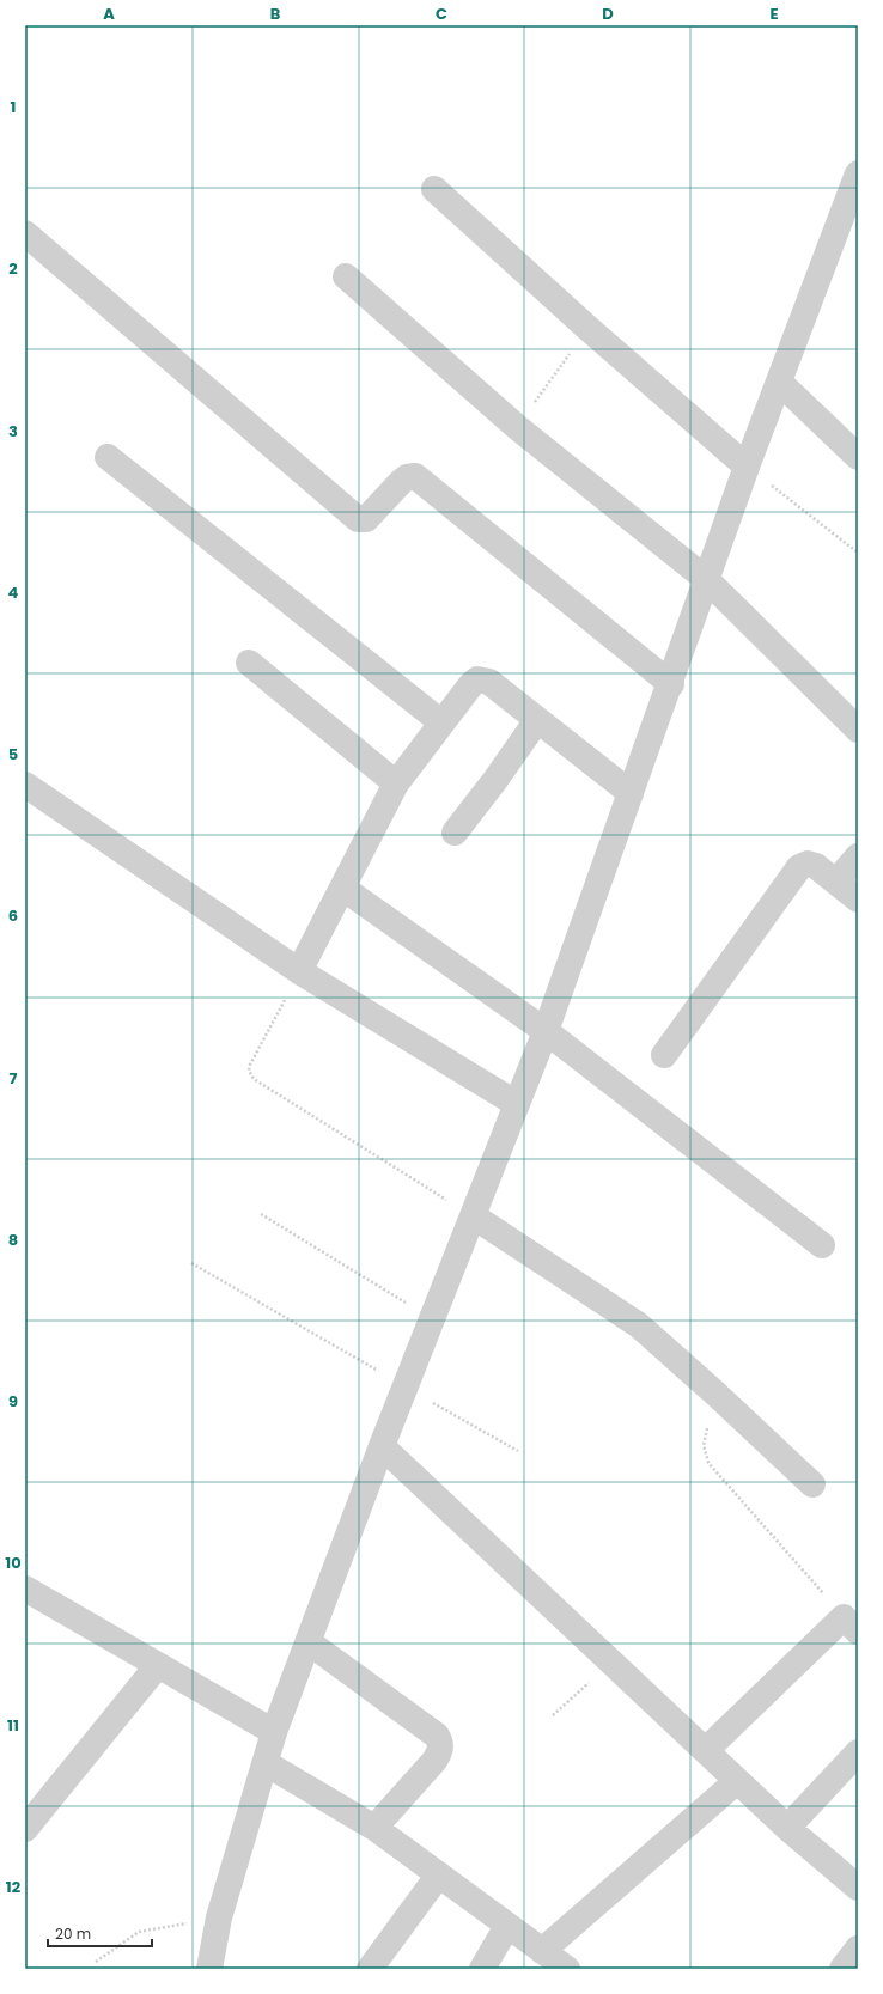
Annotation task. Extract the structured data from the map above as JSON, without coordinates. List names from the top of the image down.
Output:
{
  "scale_bar": "20 m",
  "grid": {
    "columns": [
      "A",
      "B",
      "C",
      "D",
      "E"
    ],
    "rows": [
      "1",
      "2",
      "3",
      "4",
      "5",
      "6",
      "7",
      "8",
      "9",
      "10",
      "11",
      "12"
    ]
  }
}
